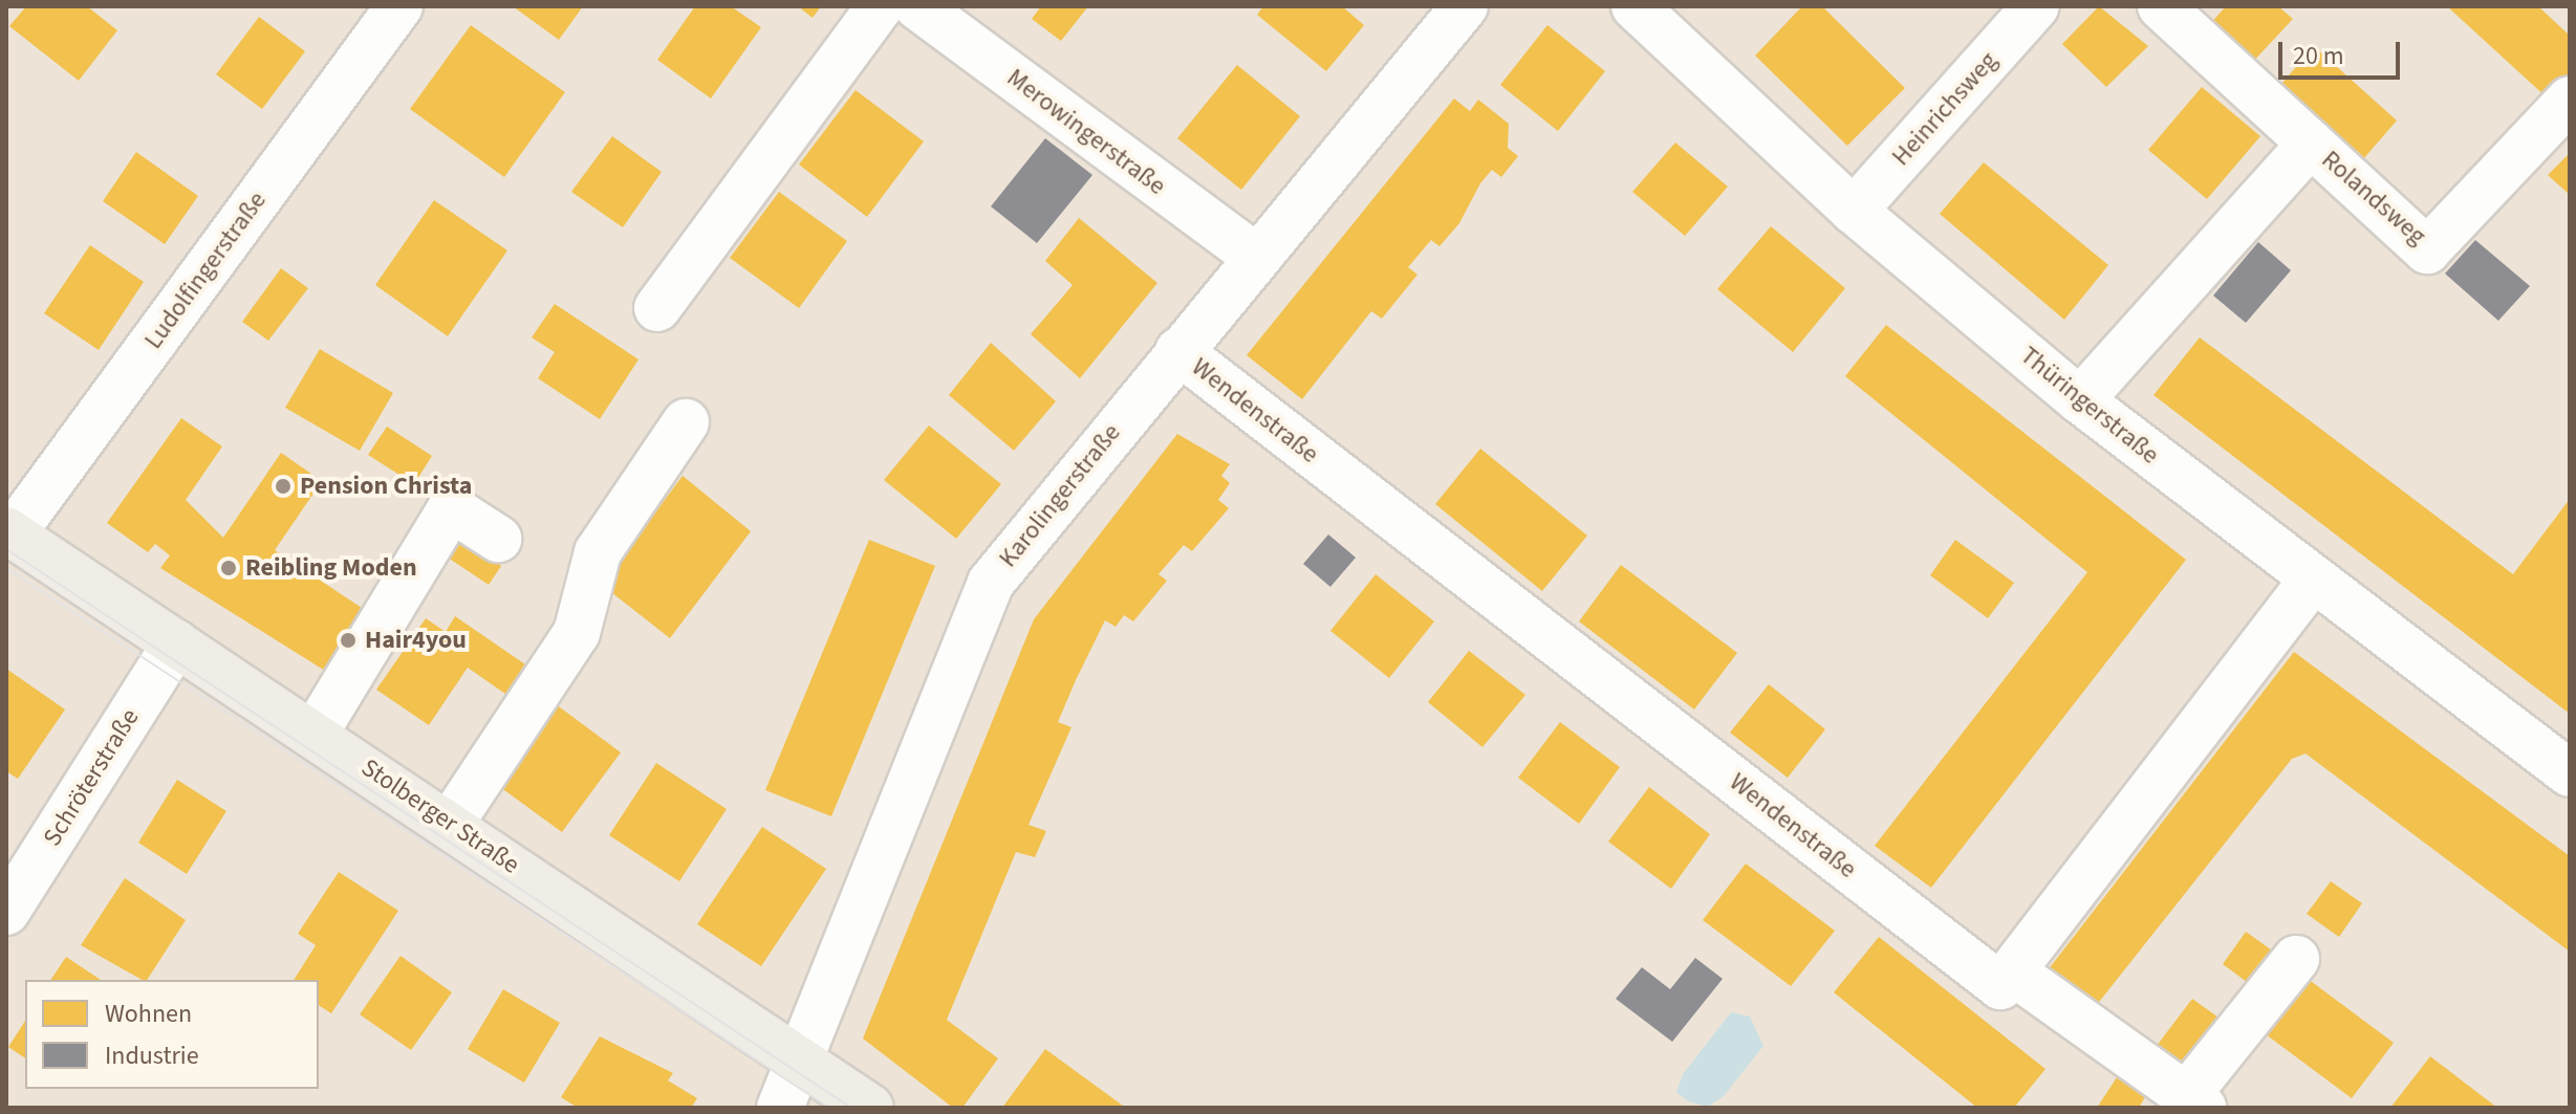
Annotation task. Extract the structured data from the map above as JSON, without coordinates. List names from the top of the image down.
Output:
{
  "streets": {
    "main road": ["Stolberger Straße"],
    "street": [
      "Heinrichsweg",
      "Merowingerstraße",
      "Rolandsweg",
      "Ludolfingerstraße",
      "Thüringerstraße",
      "Wendenstraße",
      "Karolingerstraße",
      "Schröterstraße"
    ]
  },
  "crossings": [
    ["Heinrichsweg", "Thüringerstraße"],
    ["Merowingerstraße", "Karolingerstraße"],
    ["Rolandsweg", "Thüringerstraße"],
    ["Ludolfingerstraße", "Stolberger Straße"],
    ["Wendenstraße", "Karolingerstraße"],
    ["Karolingerstraße", "Stolberger Straße"],
    ["Schröterstraße", "Stolberger Straße"]
  ],
  "places": ["Pension Christa", "Reibling Moden", "Hair4you"],
  "legend": ["Wohnen", "Industrie"],
  "scale_bar": "20 m"
}
